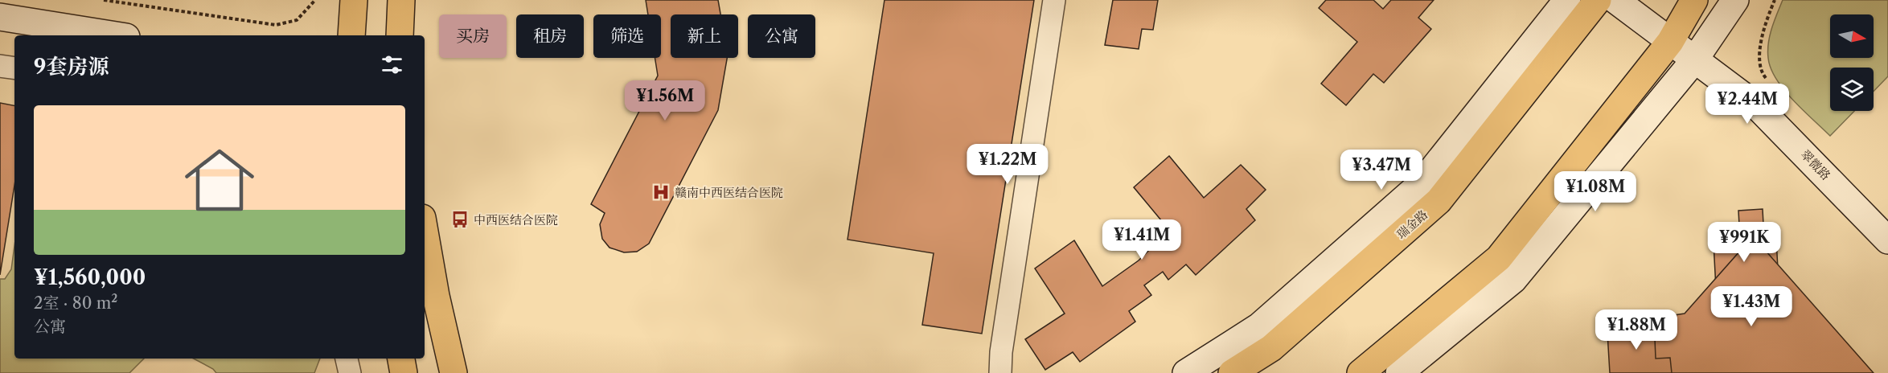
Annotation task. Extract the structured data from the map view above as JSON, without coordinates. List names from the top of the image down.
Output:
{
  "streets": {
    "main road": ["瑞金路"],
    "street": ["翠微路"]
  },
  "places": {
    "hospital": ["赣南中西医结合医院"],
    "bus stop": ["中西医结合医院"]
  },
  "north": "right",
  "page": {
    "chip": [
      "买房",
      "租房",
      "筛选",
      "新上",
      "公寓"
    ],
    "heading": "9套房源",
    "price": [
      "¥1.56M",
      "¥2.44M",
      "¥1.22M",
      "¥3.47M",
      "¥1.08M",
      "¥1.41M",
      "¥991K",
      "¥1.43M",
      "¥1.88M"
    ],
    "list": [
      {
        "name": "¥1,560,000",
        "note": "2室 · 80 m² · 公寓"
      }
    ]
  }
}
